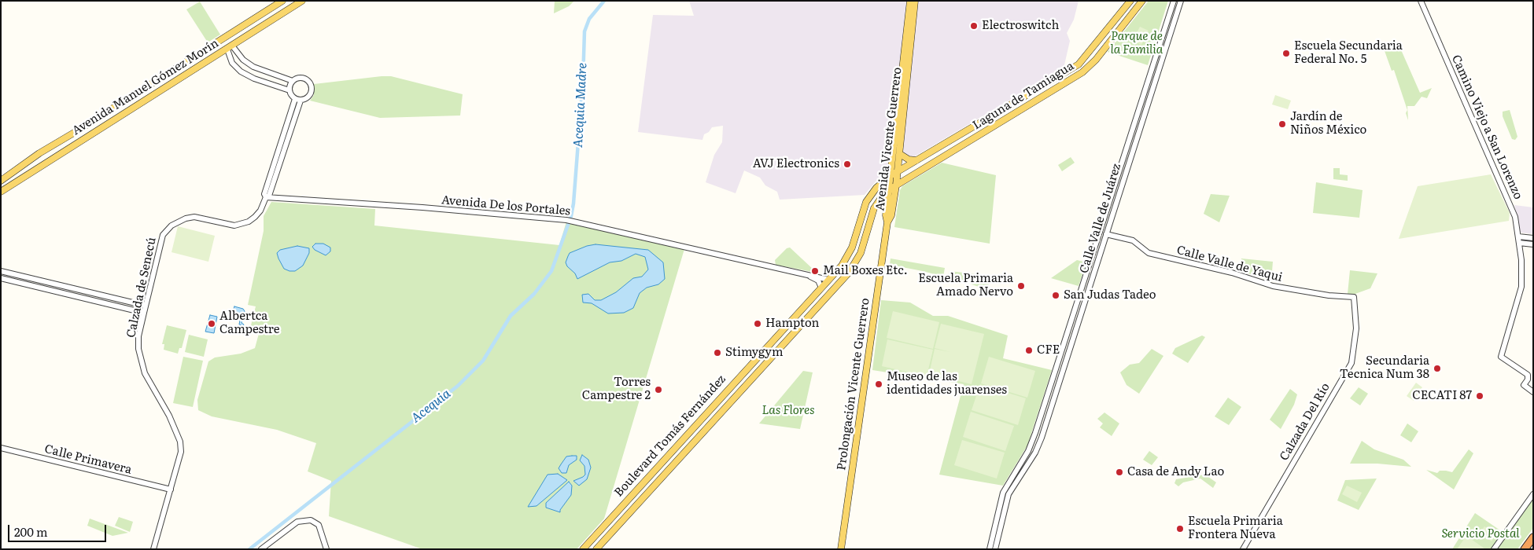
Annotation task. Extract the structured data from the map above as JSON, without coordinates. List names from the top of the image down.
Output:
{
  "streets": {
    "main road": [
      "Avenida Manuel Gómez Morín",
      "Laguna de Tamiagua",
      "Avenida Vicente Guerrero",
      "Prolongación Vicente Guerrero",
      "Boulevard Tomás Fernández"
    ],
    "street": [
      "Camino Viejo a San Lorenzo",
      "Avenida De los Portales",
      "Calle Valle de Juárez",
      "Calle Valle de Yaqui",
      "Calzada de Senecú",
      "Calzada Del Río",
      "Calle Primavera"
    ]
  },
  "crossings": [
    ["Laguna de Tamiagua", "Avenida Vicente Guerrero"],
    ["Laguna de Tamiagua", "Boulevard Tomás Fernández"],
    ["Avenida Vicente Guerrero", "Prolongación Vicente Guerrero"],
    ["Avenida Vicente Guerrero", "Boulevard Tomás Fernández"],
    ["Avenida De los Portales", "Calzada de Senecú"],
    ["Avenida De los Portales", "Boulevard Tomás Fernández"],
    ["Calle Valle de Juárez", "Calle Valle de Yaqui"],
    ["Calle Valle de Yaqui", "Calzada Del Río"],
    ["Calzada de Senecú", "Calle Primavera"]
  ],
  "water": ["Acequia Madre", "Acequia"],
  "parks": ["Parque de la Familia", "Las Flores", "Servicio Postal"],
  "places": [
    "Electroswitch",
    "Escuela Secundaria Federal No. 5",
    "Jardín de Niños México",
    "AVJ Electronics",
    "Mail Boxes Etc.",
    "Escuela Primaria Amado Nervo",
    "San Judas Tadeo",
    "Albertca Campestre",
    "Hampton",
    "CFE",
    "Stimygym",
    "Secundaria Tecnica Num 38",
    "Museo de las identidades juarenses",
    "Torres Campestre 2",
    "CECATI 87",
    "Casa de Andy Lao",
    "Escuela Primaria Frontera Nueva"
  ],
  "scale_bar": "200 m"
}
